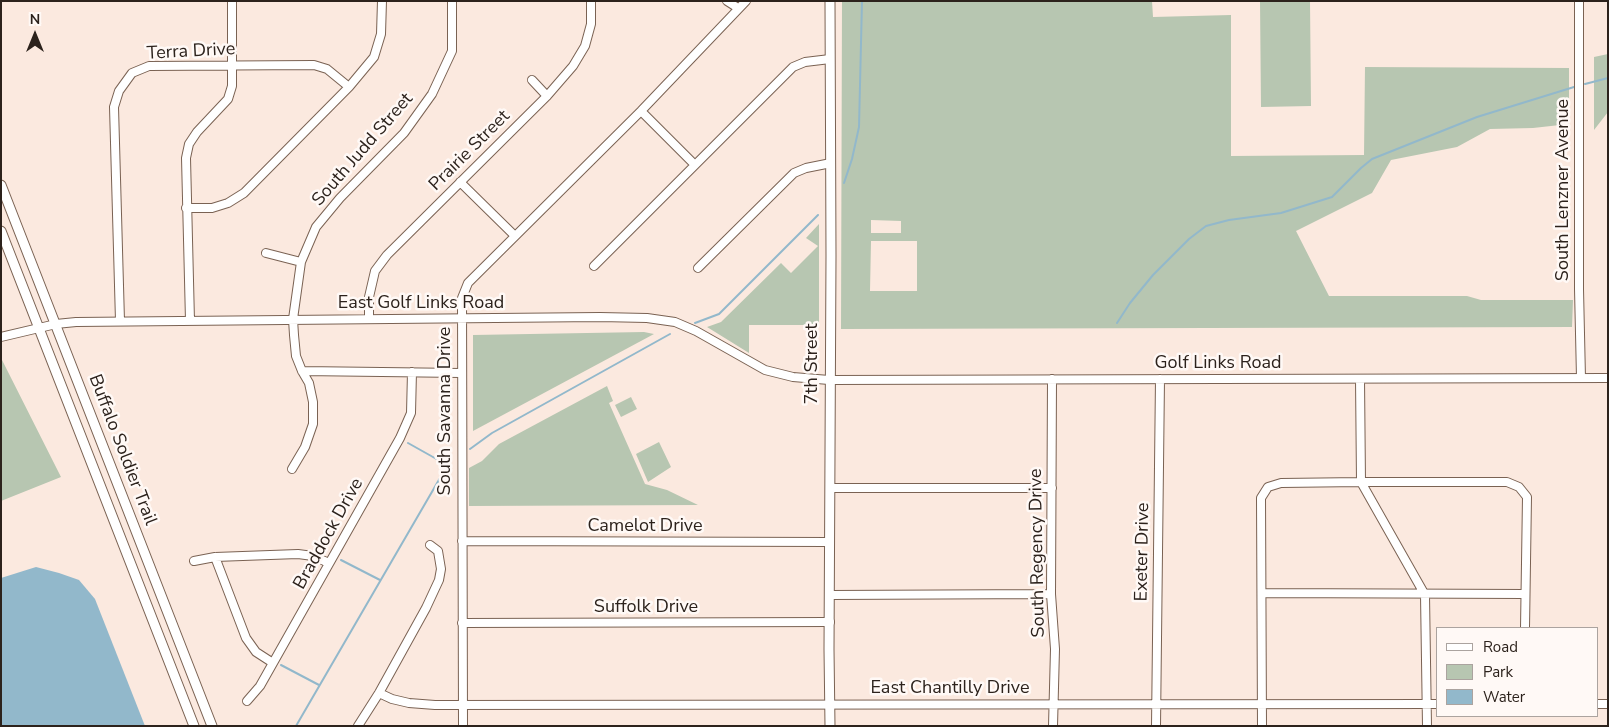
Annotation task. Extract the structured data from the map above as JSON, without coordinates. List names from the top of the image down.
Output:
{
  "streets": {
    "main road": ["7th Street", "Buffalo Soldier Trail"],
    "street": [
      "Terra Drive",
      "South Judd Street",
      "Prairie Street",
      "South Lenzner Avenue",
      "East Golf Links Road",
      "Golf Links Road",
      "South Savanna Drive",
      "Camelot Drive",
      "Braddock Drive",
      "Exeter Drive",
      "South Regency Drive",
      "Suffolk Drive",
      "East Chantilly Drive"
    ]
  },
  "crossings": [
    ["Terra Drive", "East Golf Links Road"],
    ["South Judd Street", "East Golf Links Road"],
    ["Prairie Street", "East Golf Links Road"],
    ["South Lenzner Avenue", "Golf Links Road"],
    ["East Golf Links Road", "7th Street"],
    ["East Golf Links Road", "Golf Links Road"],
    ["East Golf Links Road", "South Savanna Drive"],
    ["East Golf Links Road", "Buffalo Soldier Trail"],
    ["7th Street", "Golf Links Road"],
    ["7th Street", "Camelot Drive"],
    ["7th Street", "Suffolk Drive"],
    ["7th Street", "East Chantilly Drive"],
    ["Golf Links Road", "Exeter Drive"],
    ["Golf Links Road", "South Regency Drive"],
    ["South Savanna Drive", "Camelot Drive"],
    ["South Savanna Drive", "Suffolk Drive"],
    ["South Savanna Drive", "East Chantilly Drive"],
    ["Exeter Drive", "East Chantilly Drive"],
    ["South Regency Drive", "East Chantilly Drive"]
  ],
  "legend": ["Road", "Park", "Water"],
  "north": "top"
}
